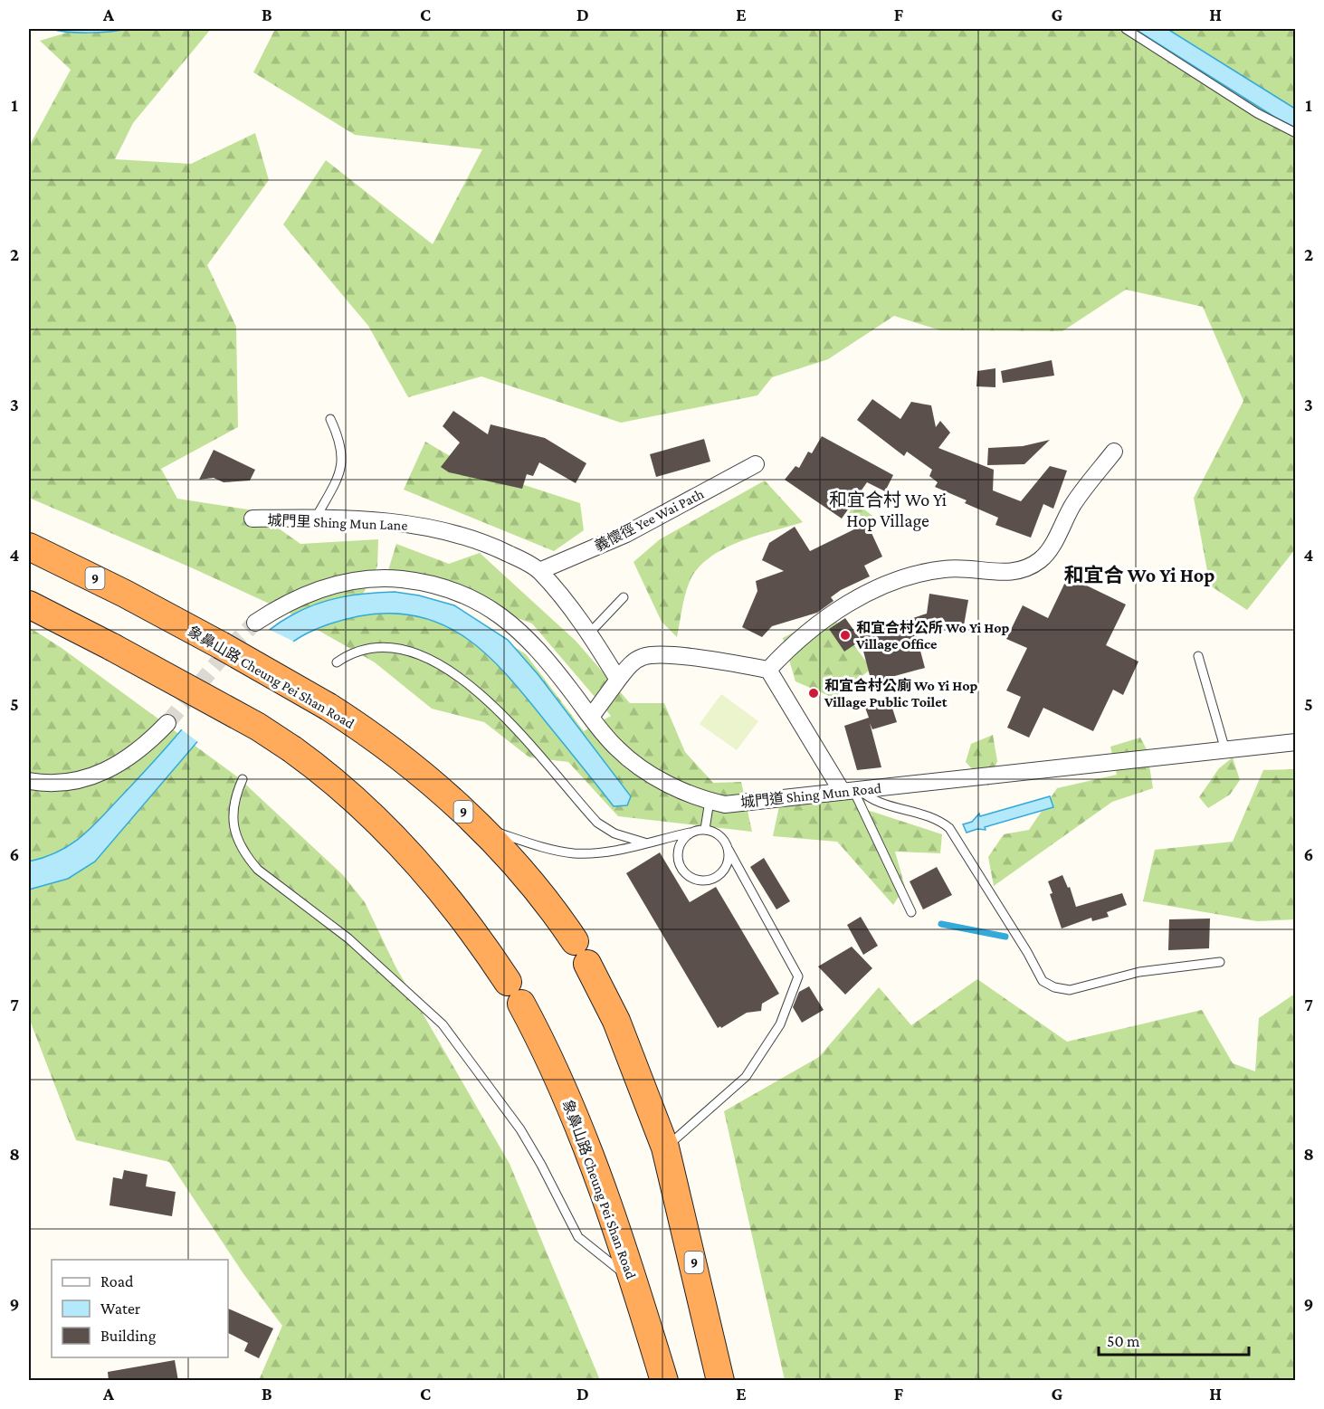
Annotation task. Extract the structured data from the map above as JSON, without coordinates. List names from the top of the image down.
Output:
{
  "streets": {
    "highway": ["9", "象鼻山路 Cheung Pei Shan Road"],
    "street": ["義懷徑 Yee Wai Path", "城門里 Shing Mun Lane", "城門道 Shing Mun Road"]
  },
  "crossings": [
    ["義懷徑 Yee Wai Path", "城門里 Shing Mun Lane"]
  ],
  "districts": ["和宜合村 Wo Yi Hop Village", "和宜合 Wo Yi Hop"],
  "places": ["和宜合村公所 Wo Yi Hop Village Office", "和宜合村公廁 Wo Yi Hop Village Public Toilet"],
  "legend": ["Road", "Water", "Building"],
  "scale_bar": "50 m",
  "grid": {
    "columns": [
      "A",
      "B",
      "C",
      "D",
      "E",
      "F",
      "G",
      "H"
    ],
    "rows": [
      "1",
      "2",
      "3",
      "4",
      "5",
      "6",
      "7",
      "8",
      "9"
    ]
  }
}
